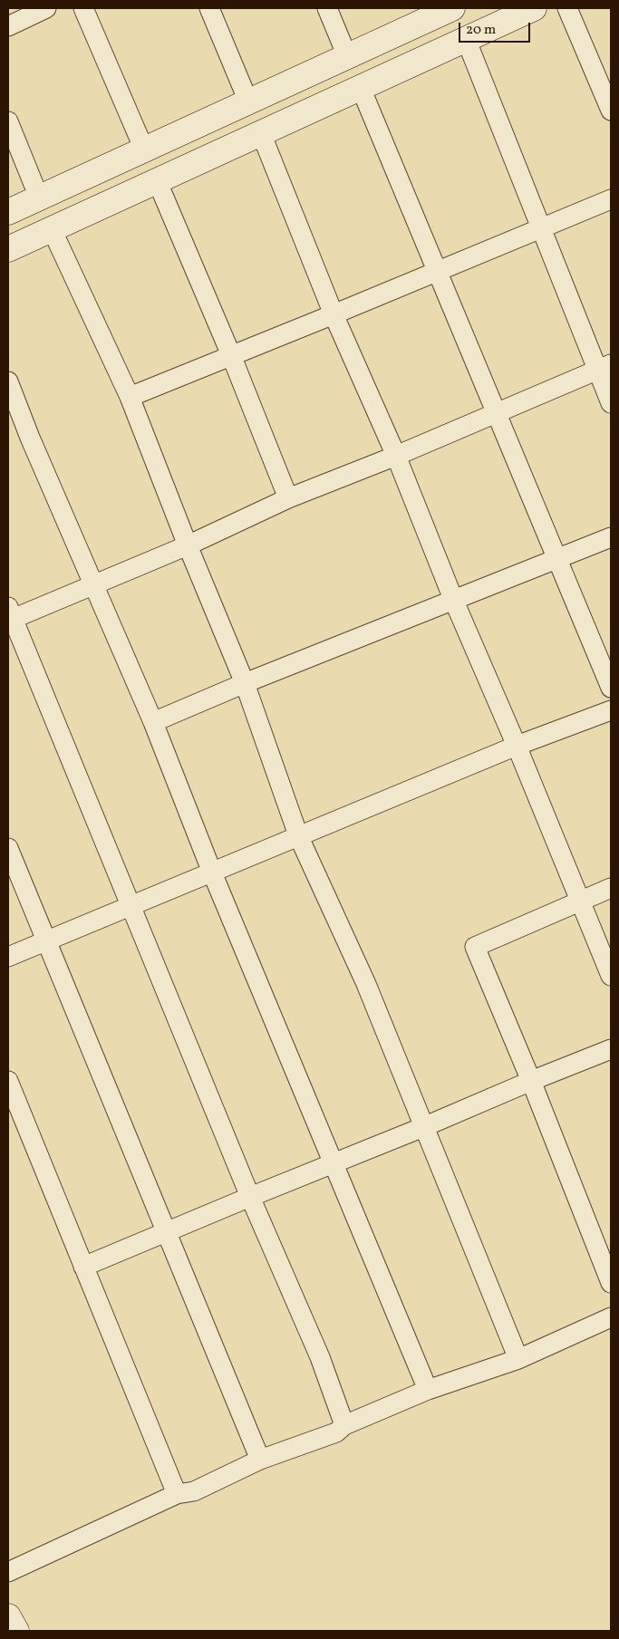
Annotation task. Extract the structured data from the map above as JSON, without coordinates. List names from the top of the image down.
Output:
{
  "scale_bar": "20 m"
}
